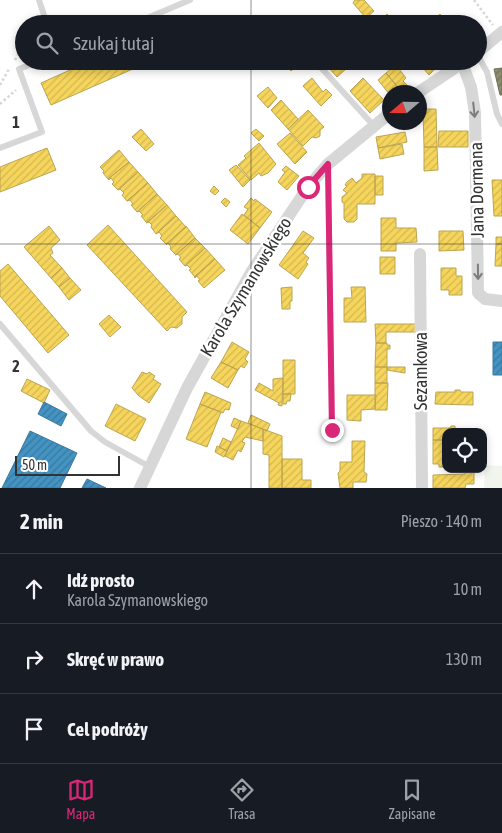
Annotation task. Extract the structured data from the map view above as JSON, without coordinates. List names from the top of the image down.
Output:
{
  "streets": {
    "street": ["Jana Dormana", "Karola Szymanowskiego", "Sezamkowa"]
  },
  "one_way": ["Jana Dormana"],
  "scale_bar": "50 m",
  "north": "left",
  "page": {
    "search": "Szukaj tutaj",
    "scale": "50 m",
    "heading": ["2 min", "Pieszo · 140 m"],
    "list": [
      ["Idź prosto", "Karola Szymanowskiego", "10 m"],
      ["Skręć w prawo", "130 m"],
      "Cel podróży"
    ],
    "nav": ["Mapa", "Trasa", "Zapisane"]
  },
  "grid": {
    "rows": ["1", "2"]
  }
}
